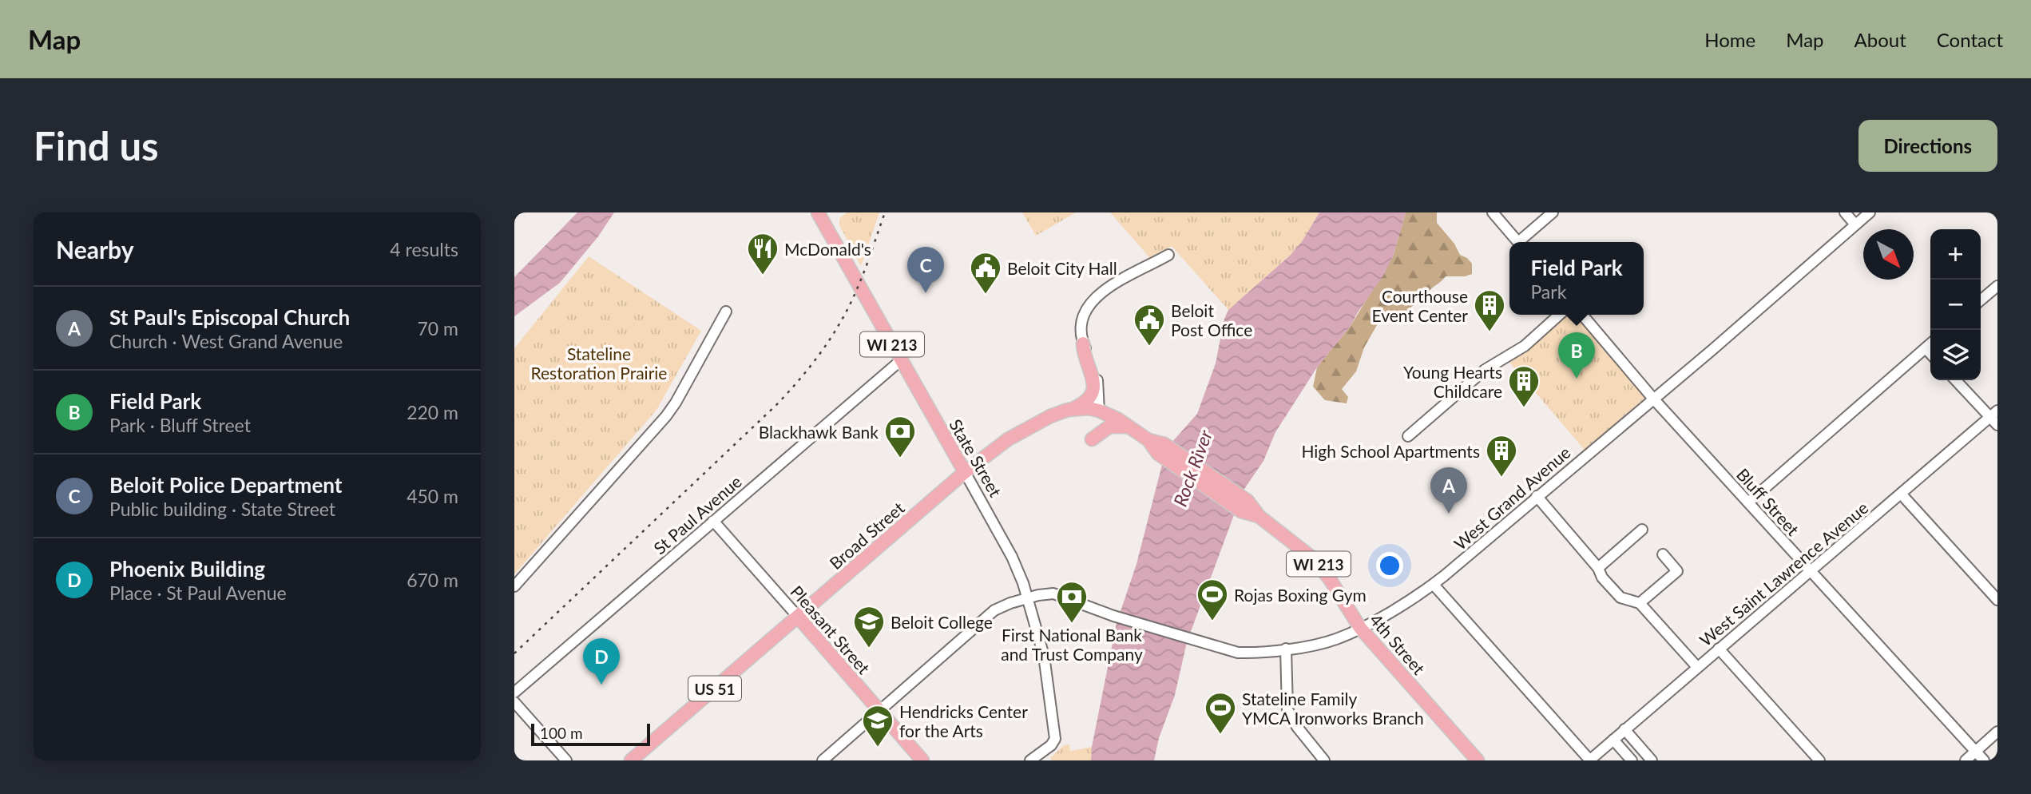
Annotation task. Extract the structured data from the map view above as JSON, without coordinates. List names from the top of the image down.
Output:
{
  "streets": {
    "main road": [
      "WI 213",
      "State Street",
      "Broad Street",
      "Pleasant Street",
      "4th Street",
      "US 51"
    ],
    "street": [
      "West Grand Avenue",
      "Bluff Street",
      "St Paul Avenue",
      "West Saint Lawrence Avenue"
    ]
  },
  "crossings": [
    ["State Street", "West Grand Avenue"],
    ["State Street", "St Paul Avenue"],
    ["State Street", "Broad Street"],
    ["West Grand Avenue", "Bluff Street"],
    ["West Grand Avenue", "Pleasant Street"],
    ["West Grand Avenue", "4th Street"],
    ["Bluff Street", "West Saint Lawrence Avenue"],
    ["St Paul Avenue", "Pleasant Street"],
    ["Broad Street", "Pleasant Street"],
    ["Broad Street", "4th Street"]
  ],
  "water": ["Rock River"],
  "parks": ["Stateline Restoration Prairie"],
  "places": {
    "restaurant": ["McDonald's"],
    "public building": ["Beloit City Hall", "Beloit Post Office"],
    "building": ["Courthouse Event Center", "Young Hearts Childcare", "High School Apartments"],
    "bank": ["Blackhawk Bank", "First National Bank and Trust Company"],
    "sports": ["Rojas Boxing Gym", "Stateline Family YMCA Ironworks Branch"],
    "school or university": ["Beloit College", "Hendricks Center for the Arts"]
  },
  "scale_bar": "100 m",
  "north": "bottom right",
  "page": {
    "header": "Map",
    "nav": [
      "Home",
      "Map",
      "About",
      "Contact"
    ],
    "buttons": "Directions",
    "title": "Find us",
    "heading": ["Nearby", "4 results"],
    "map_buttons": ["+", "−"],
    "popup": ["Field Park", "Park"],
    "pins": [
      "C",
      "B",
      "A",
      "D"
    ],
    "list": [
      {
        "mark": "A",
        "name": "St Paul's Episcopal Church",
        "note": "Church · West Grand Avenue",
        "value": "70 m"
      },
      {
        "mark": "B",
        "name": "Field Park",
        "note": "Park · Bluff Street",
        "value": "220 m"
      },
      {
        "mark": "C",
        "name": "Beloit Police Department",
        "note": "Public building · State Street",
        "value": "450 m"
      },
      {
        "mark": "D",
        "name": "Phoenix Building",
        "note": "Place · St Paul Avenue",
        "value": "670 m"
      }
    ],
    "scale": "100 m"
  }
}
